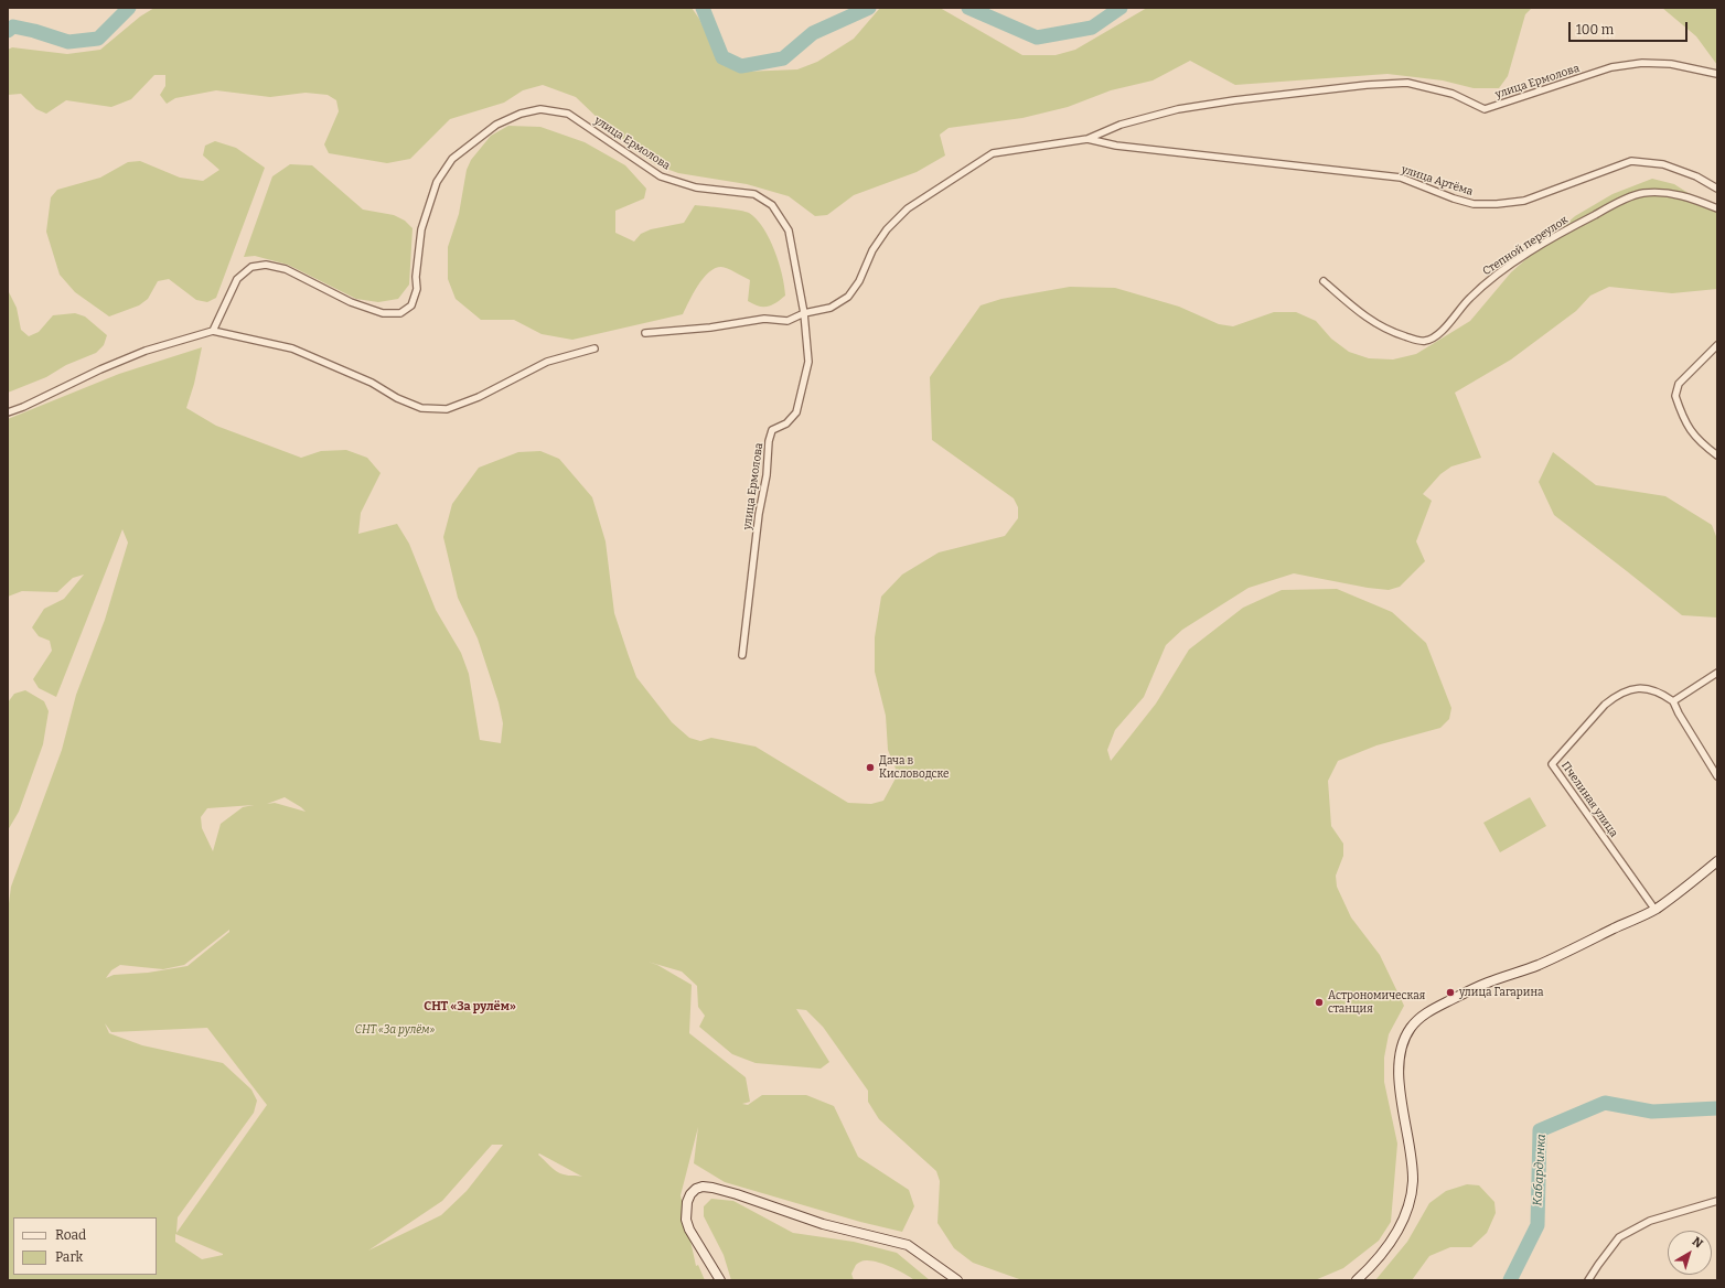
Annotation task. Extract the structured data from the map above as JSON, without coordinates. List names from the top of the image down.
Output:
{
  "streets": {
    "street": [
      "улица Ермолова",
      "улица Артёма",
      "Степной переулок",
      "Пчелиная улица"
    ]
  },
  "crossings": [
    ["улица Ермолова", "улица Артёма"]
  ],
  "districts": ["СНТ «За рулём»"],
  "water": ["Кабардинка"],
  "parks": ["СНТ «За рулём»"],
  "places": ["Дача в Кисловодске", "улица Гагарина", "Астрономическая станция"],
  "legend": ["Road", "Park"],
  "scale_bar": "100 m",
  "north": "top right"
}
